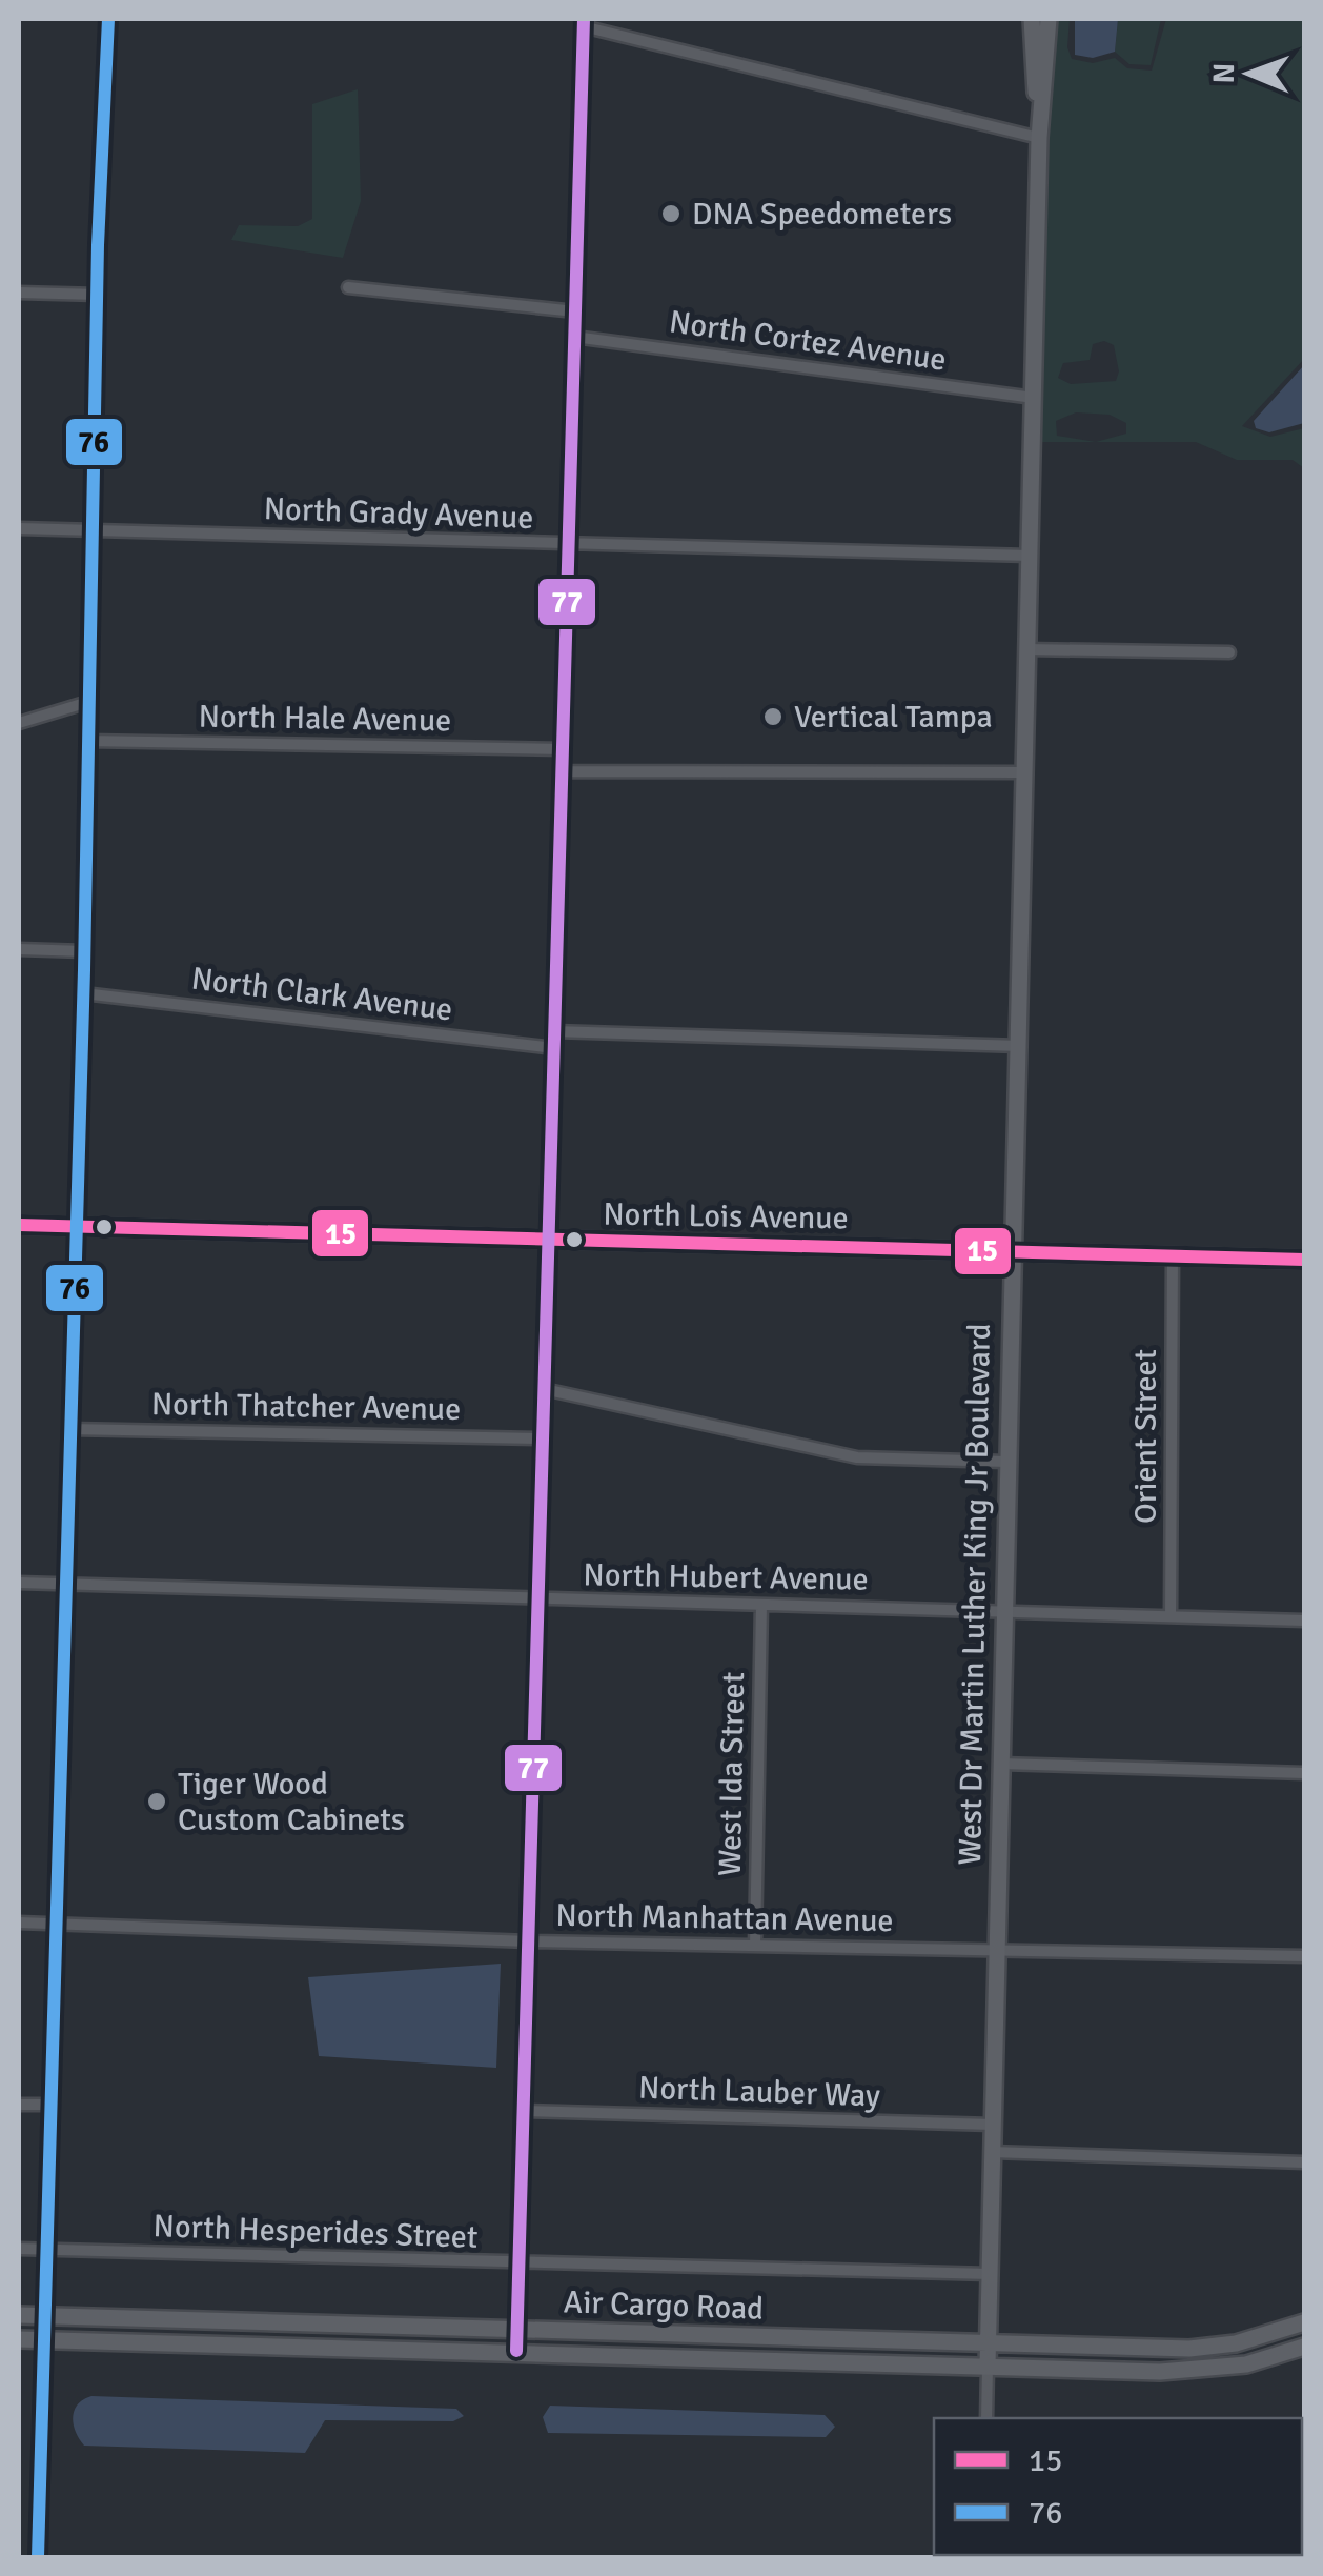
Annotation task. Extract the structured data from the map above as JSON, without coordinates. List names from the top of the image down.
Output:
{
  "streets": {
    "street": [
      "North Cortez Avenue",
      "North Grady Avenue",
      "North Hale Avenue",
      "North Clark Avenue",
      "North Lois Avenue",
      "North Thatcher Avenue",
      "Orient Street",
      "North Hubert Avenue",
      "West Dr Martin Luther King Jr Boulevard",
      "West Ida Street",
      "North Manhattan Avenue",
      "North Lauber Way",
      "North Hesperides Street",
      "Air Cargo Road"
    ]
  },
  "crossings": [
    ["North Cortez Avenue", "West Dr Martin Luther King Jr Boulevard"],
    ["North Grady Avenue", "West Dr Martin Luther King Jr Boulevard"],
    ["North Lois Avenue", "Orient Street"],
    ["North Lois Avenue", "West Dr Martin Luther King Jr Boulevard"],
    ["Orient Street", "North Hubert Avenue"],
    ["North Hubert Avenue", "West Dr Martin Luther King Jr Boulevard"],
    ["North Hubert Avenue", "West Ida Street"],
    ["West Dr Martin Luther King Jr Boulevard", "North Manhattan Avenue"],
    ["West Dr Martin Luther King Jr Boulevard", "North Lauber Way"],
    ["West Dr Martin Luther King Jr Boulevard", "North Hesperides Street"],
    ["West Dr Martin Luther King Jr Boulevard", "Air Cargo Road"],
    ["West Ida Street", "North Manhattan Avenue"]
  ],
  "places": ["DNA Speedometers", "Vertical Tampa", "Tiger Wood Custom Cabinets"],
  "lines": ["transit line 76", "transit line 77", "transit line 15"],
  "legend": ["15", "76"],
  "north": "left"
}
